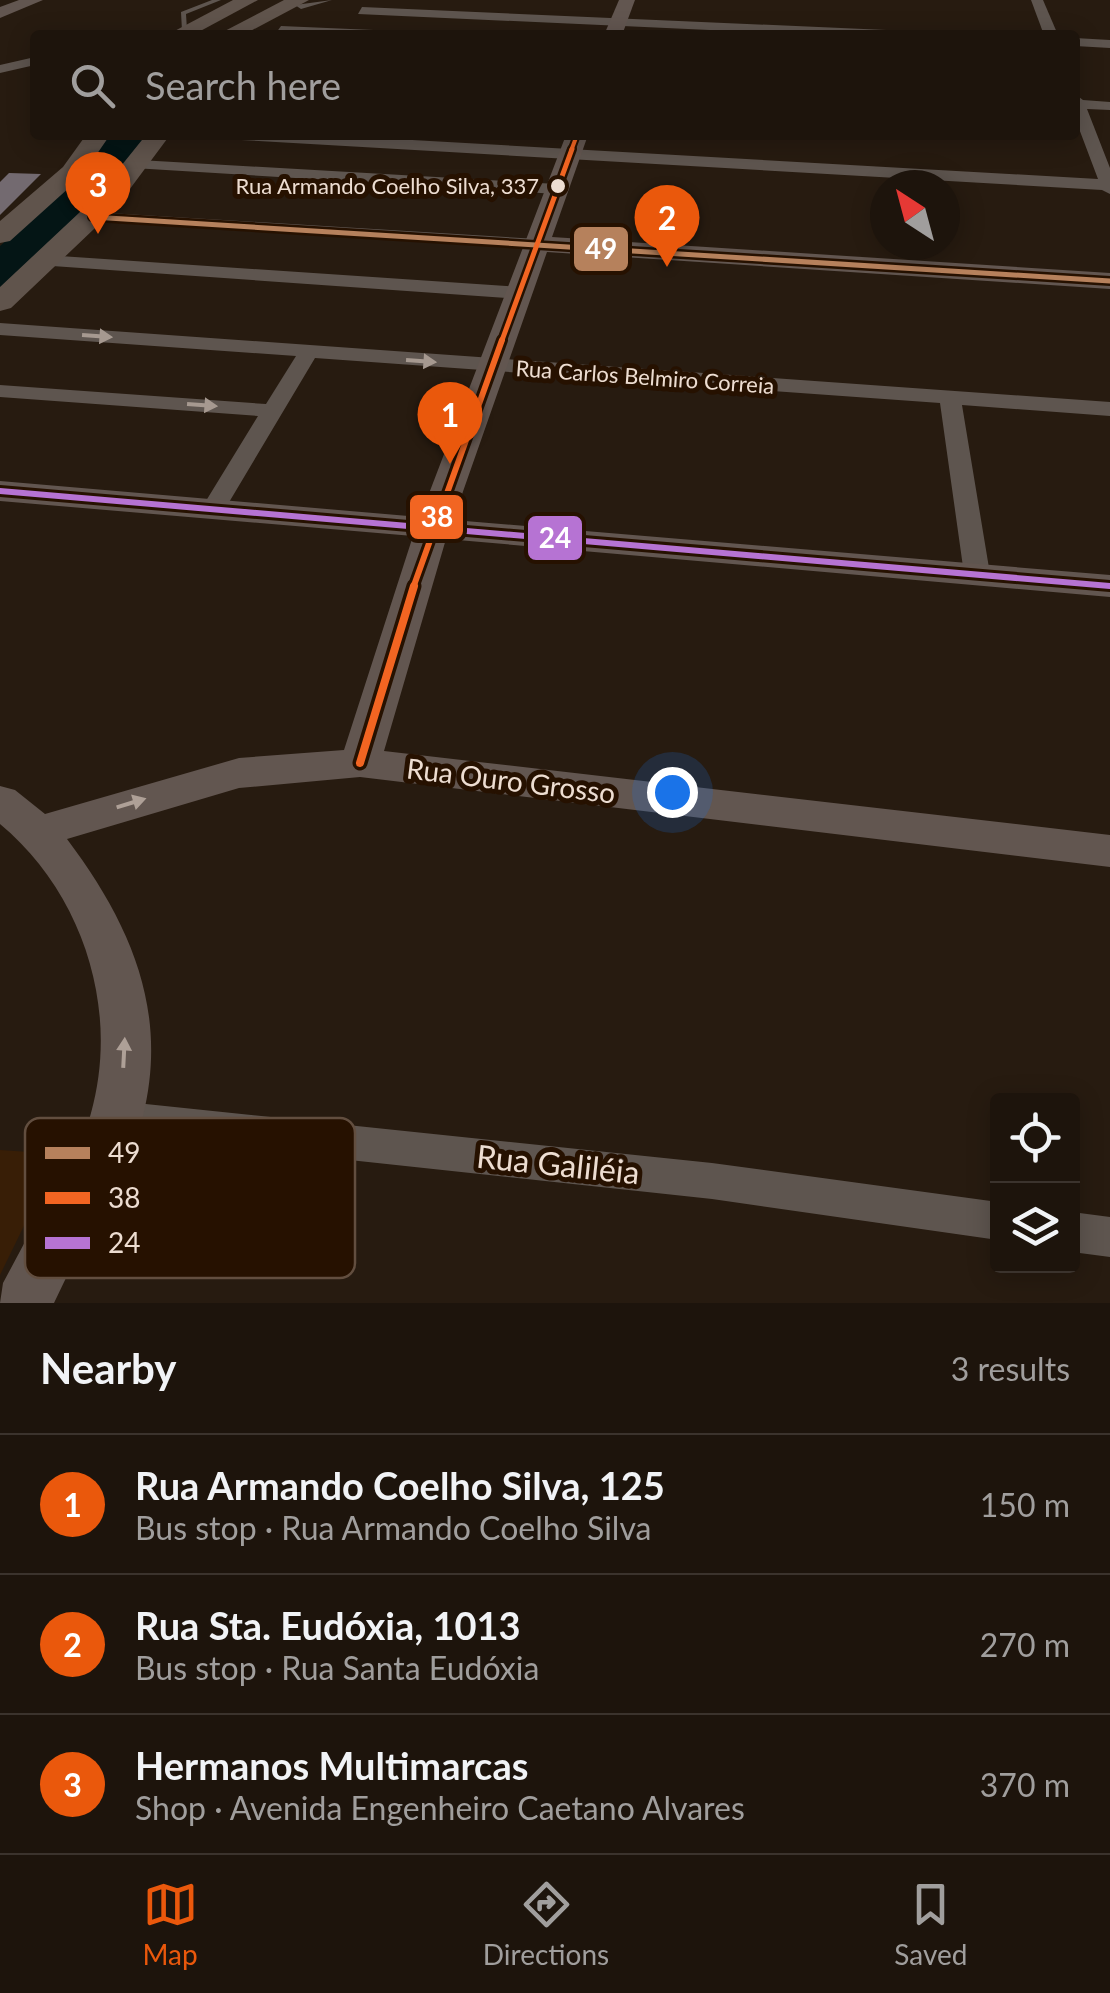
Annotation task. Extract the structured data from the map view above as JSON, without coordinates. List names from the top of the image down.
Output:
{
  "streets": {
    "street": ["Rua Carlos Belmiro Correia", "Rua Ouro Grosso", "Rua Galiléia"]
  },
  "places": ["Rua Armando Coelho Silva, 337"],
  "lines": ["transit line 38", "transit line 49", "transit line 24"],
  "legend": ["49", "38", "24"],
  "north": "top left",
  "page": {
    "search": "Search here",
    "pins": ["3", "2", "1"],
    "heading": ["Nearby", "3 results"],
    "list": [
      {
        "mark": "1",
        "name": "Rua Armando Coelho Silva, 125",
        "note": "Bus stop · Rua Armando Coelho Silva",
        "value": "150 m"
      },
      {
        "mark": "2",
        "name": "Rua Sta. Eudóxia, 1013",
        "note": "Bus stop · Rua Santa Eudóxia",
        "value": "270 m"
      },
      {
        "mark": "3",
        "name": "Hermanos Multimarcas",
        "note": "Shop · Avenida Engenheiro Caetano Alvares",
        "value": "370 m"
      }
    ],
    "nav": ["Map", "Directions", "Saved"]
  }
}
